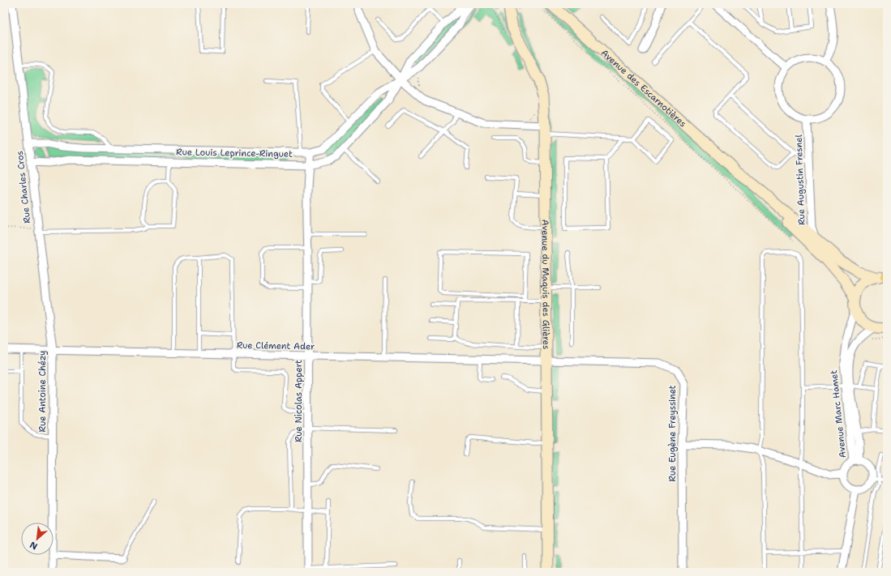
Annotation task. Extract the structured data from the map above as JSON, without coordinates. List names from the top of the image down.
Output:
{
  "streets": {
    "main road": ["Avenue des Escarnotières", "Avenue du Maquis des Glières"],
    "street": [
      "Rue Louis Leprince-Ringuet",
      "Rue Augustin Fresnel",
      "Rue Charles Cros",
      "Rue Clément Ader",
      "Rue Antoine Chézy",
      "Rue Nicolas Appert",
      "Avenue Marc Hamet",
      "Rue Eugène Freyssinet"
    ]
  },
  "crossings": [
    ["Avenue des Escarnotières", "Rue Augustin Fresnel"],
    ["Avenue des Escarnotières", "Avenue Marc Hamet"],
    ["Rue Louis Leprince-Ringuet", "Rue Charles Cros"],
    ["Rue Louis Leprince-Ringuet", "Rue Nicolas Appert"],
    ["Rue Charles Cros", "Rue Antoine Chézy"],
    ["Avenue du Maquis des Glières", "Rue Clément Ader"],
    ["Avenue du Maquis des Glières", "Rue Eugène Freyssinet"],
    ["Rue Clément Ader", "Rue Antoine Chézy"],
    ["Rue Clément Ader", "Rue Nicolas Appert"],
    ["Rue Clément Ader", "Rue Eugène Freyssinet"]
  ],
  "north": "bottom left"
}
